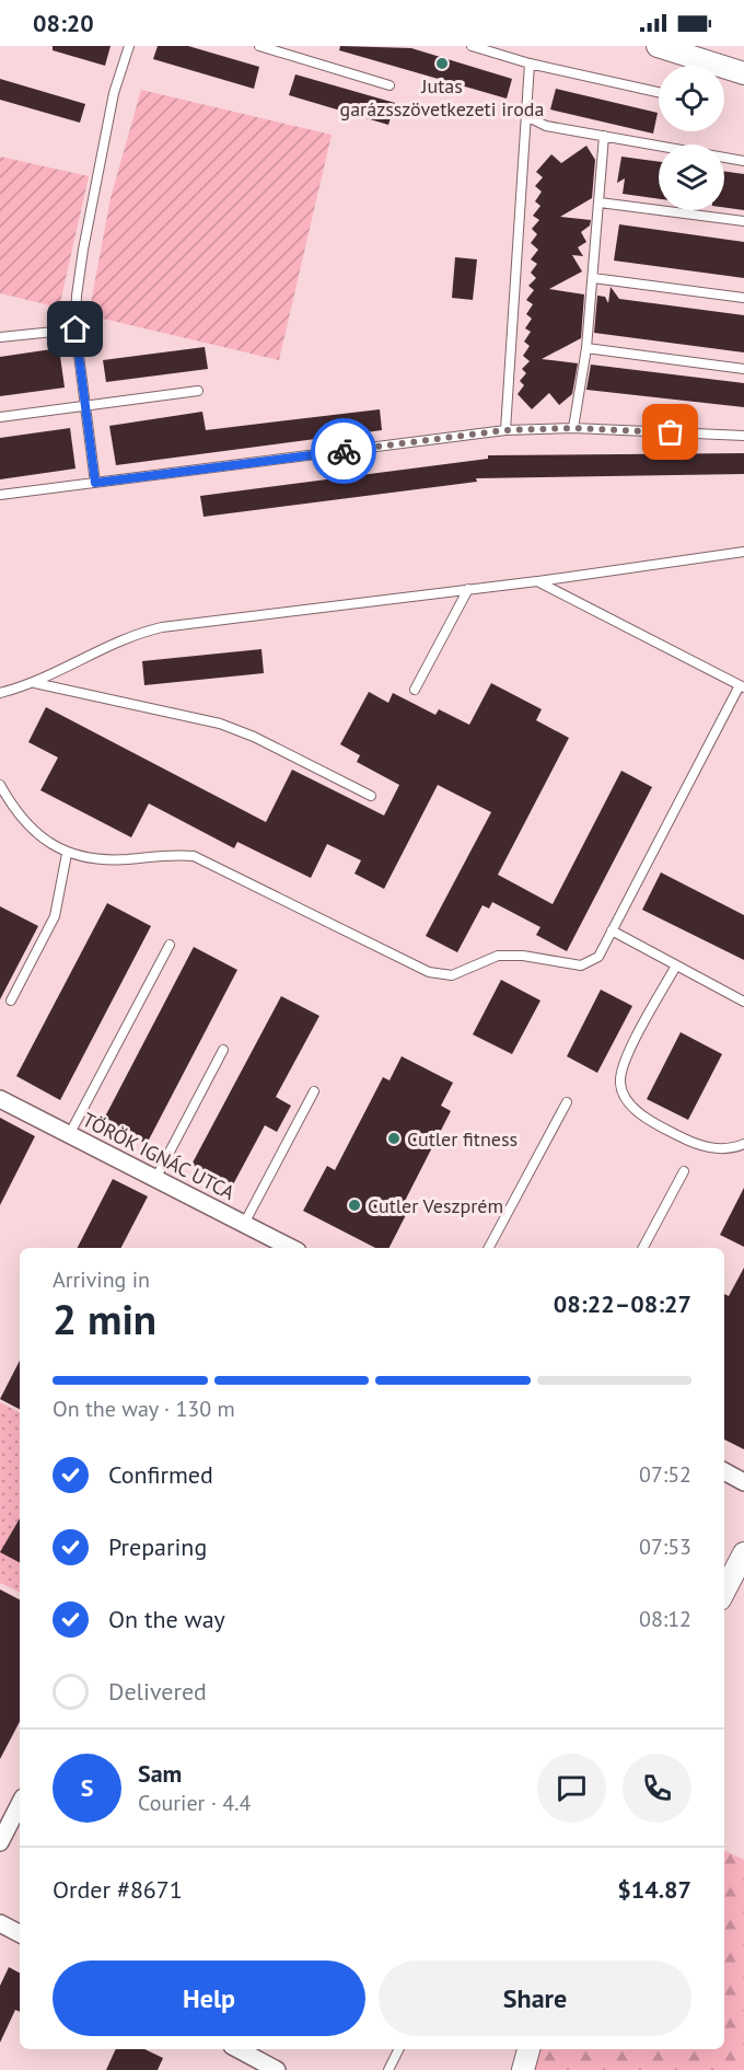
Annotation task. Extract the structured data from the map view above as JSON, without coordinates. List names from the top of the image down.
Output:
{
  "streets": {
    "street": ["TÖRÖK IGNÁC UTCA"]
  },
  "places": ["Jutas garázsszövetkezeti iroda", "Cutler fitness", "Cutler Veszprém"],
  "page": {
    "status": "08:20",
    "heading": ["2 min", "Arriving in", "08:22–08:27"],
    "panel": [
      "Sam",
      "Courier · 4.4",
      "Order #8671",
      "$14.87"
    ],
    "bar": "On the way · 130 m",
    "list": [
      ["Confirmed", "07:52"],
      ["Preparing", "07:53"],
      ["On the way", "08:12"],
      "Delivered"
    ],
    "round": "S",
    "buttons": ["Help", "Share"]
  }
}
